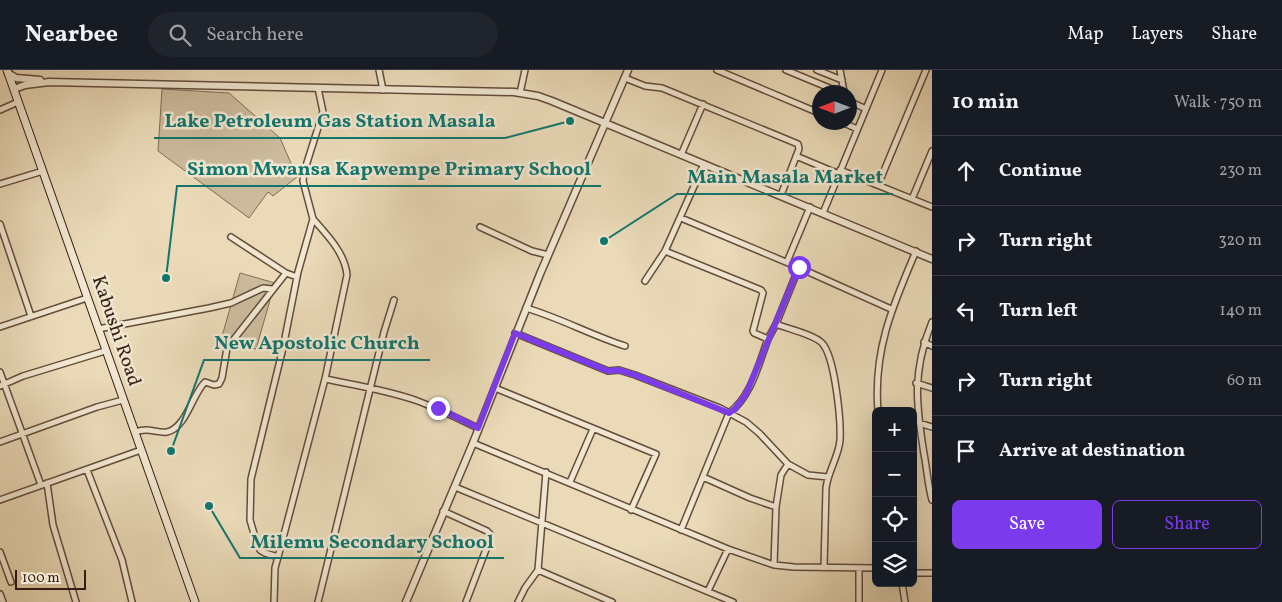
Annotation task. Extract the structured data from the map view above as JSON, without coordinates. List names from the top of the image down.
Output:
{
  "streets": {
    "main road": ["Kabushi Road"]
  },
  "places": [
    "Lake Petroleum Gas Station Masala",
    "Main Masala Market",
    "Simon Mwansa Kapwempe Primary School",
    "New Apostolic Church",
    "Milemu Secondary School"
  ],
  "scale_bar": "100 m",
  "north": "left",
  "page": {
    "header": "Nearbee",
    "search": "Search here",
    "nav": ["Map", "Layers", "Share"],
    "heading": ["10 min", "Walk · 750 m"],
    "list": [
      ["Continue", "230 m"],
      ["Turn right", "320 m"],
      ["Turn left", "140 m"],
      ["Turn right", "60 m"],
      "Arrive at destination"
    ],
    "map_buttons": ["+", "−"],
    "buttons": ["Save", "Share"],
    "scale": "100 m"
  }
}
